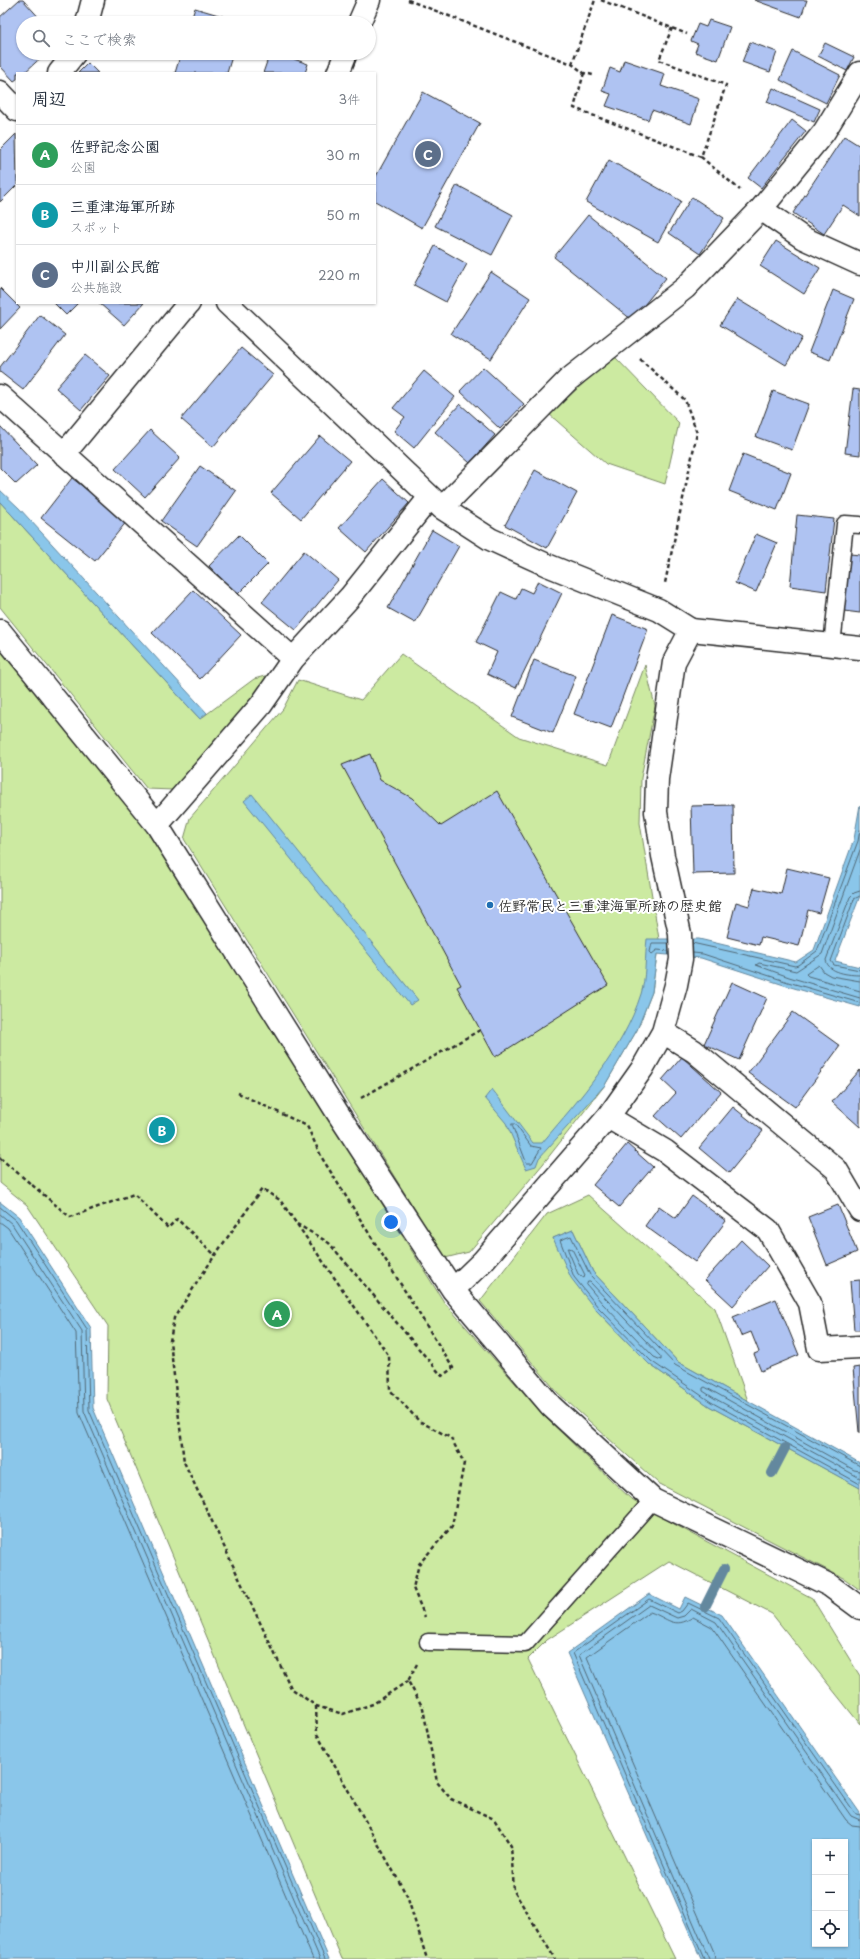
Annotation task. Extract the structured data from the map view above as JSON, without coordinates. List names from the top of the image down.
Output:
{
  "places": ["佐野常民と三重津海軍所跡の歴史館"],
  "page": {
    "search": "ここで検索",
    "heading": ["周辺", "3件"],
    "list": [
      {
        "mark": "A",
        "name": "佐野記念公園",
        "note": "公園",
        "value": "30 m"
      },
      {
        "mark": "B",
        "name": "三重津海軍所跡",
        "note": "スポット",
        "value": "50 m"
      },
      {
        "mark": "C",
        "name": "中川副公民館",
        "note": "公共施設",
        "value": "220 m"
      }
    ],
    "pins": ["C", "B", "A"],
    "map_buttons": ["+", "−"]
  }
}
